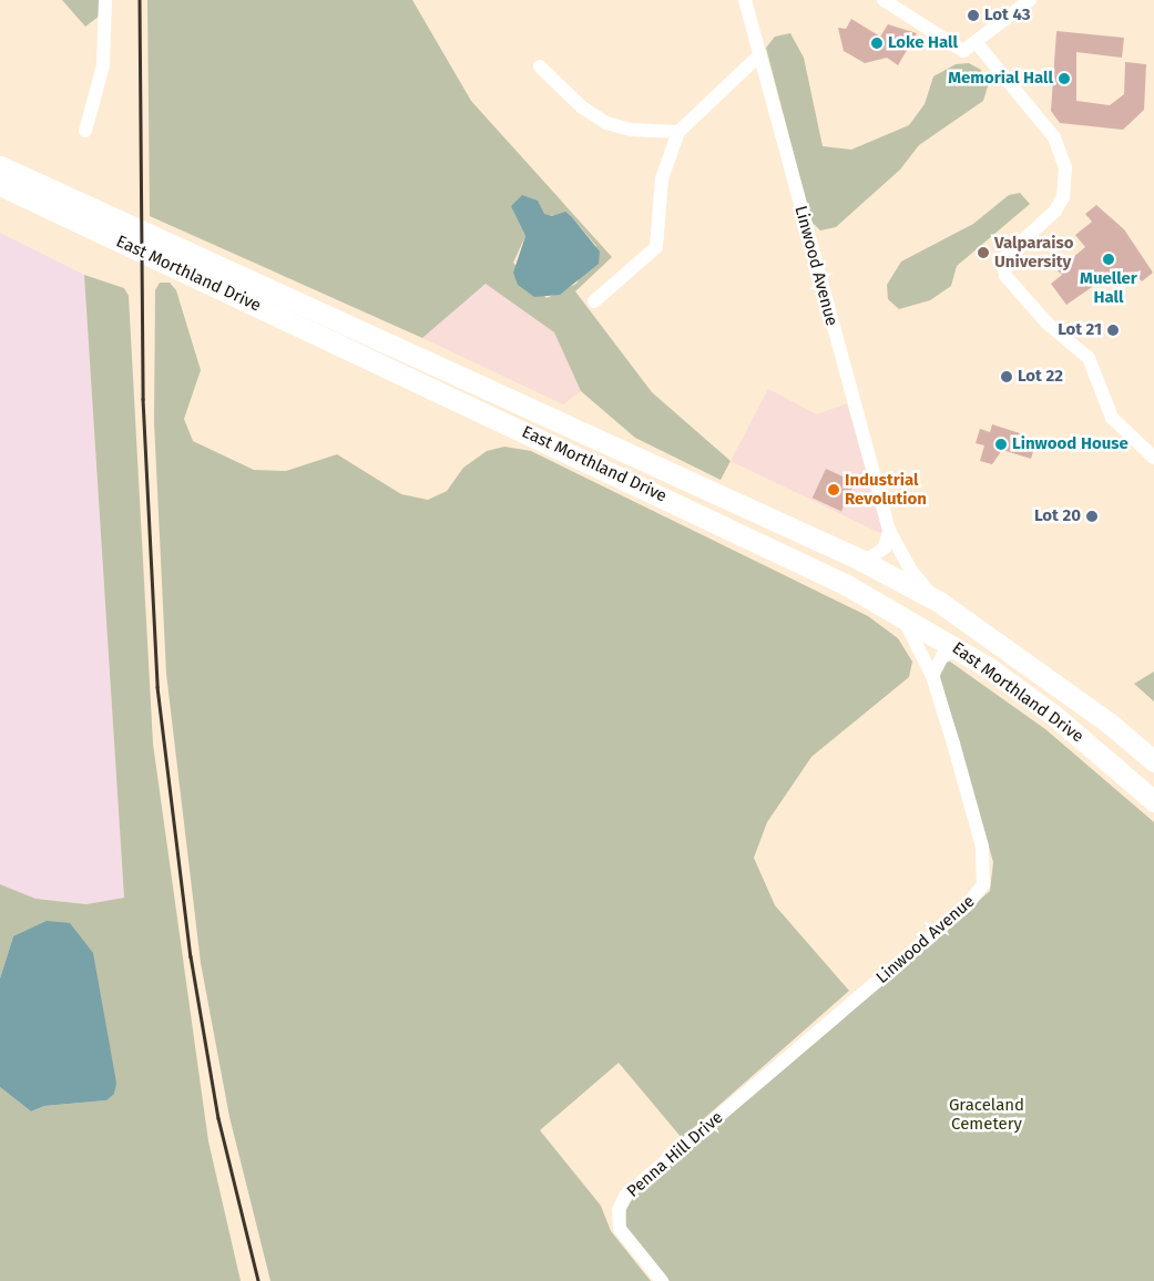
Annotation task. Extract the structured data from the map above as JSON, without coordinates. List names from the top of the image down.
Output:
{
  "streets": {
    "highway": ["East Morthland Drive"],
    "street": ["Linwood Avenue", "Penna Hill Drive"]
  },
  "crossings": [
    ["Linwood Avenue", "East Morthland Drive"],
    ["Linwood Avenue", "Penna Hill Drive"]
  ],
  "parks": ["Graceland Cemetery"],
  "places": [
    "Lot 43",
    "Loke Hall",
    "Memorial Hall",
    "Valparaiso University",
    "Mueller Hall",
    "Lot 21",
    "Lot 22",
    "Linwood House",
    "Industrial Revolution",
    "Lot 20"
  ]
}
